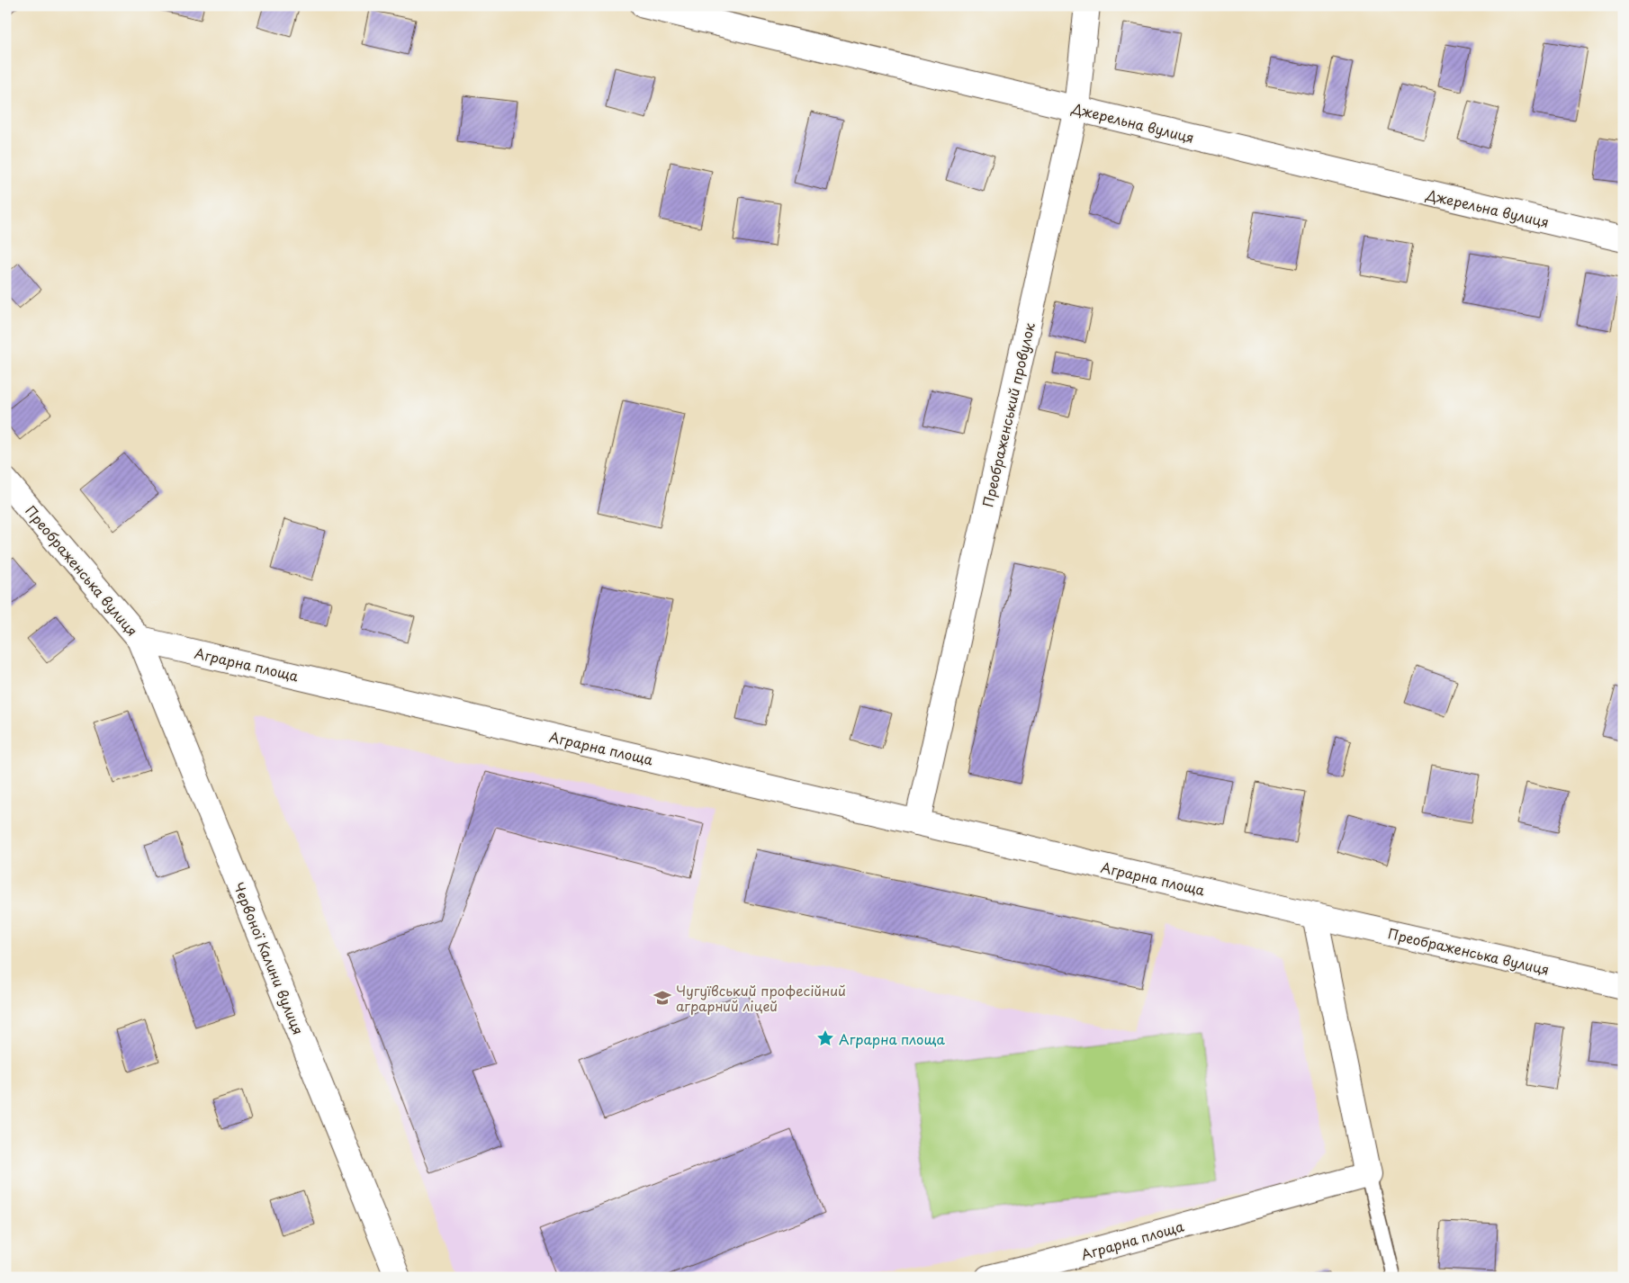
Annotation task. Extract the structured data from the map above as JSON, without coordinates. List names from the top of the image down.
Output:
{
  "streets": {
    "street": [
      "Джерельна вулиця",
      "Преображенський провулок",
      "Преображенська вулиця",
      "Аграрна площа",
      "Червоної Калини вулиця"
    ]
  },
  "crossings": [
    ["Джерельна вулиця", "Преображенський провулок"],
    ["Преображенський провулок", "Аграрна площа"],
    ["Преображенська вулиця", "Аграрна площа"],
    ["Преображенська вулиця", "Червоної Калини вулиця"],
    ["Аграрна площа", "Червоної Калини вулиця"]
  ],
  "places": {
    "school or university": ["Чугуївський професійний аграрний ліцей"],
    "place": ["Аграрна площа"]
  }
}
